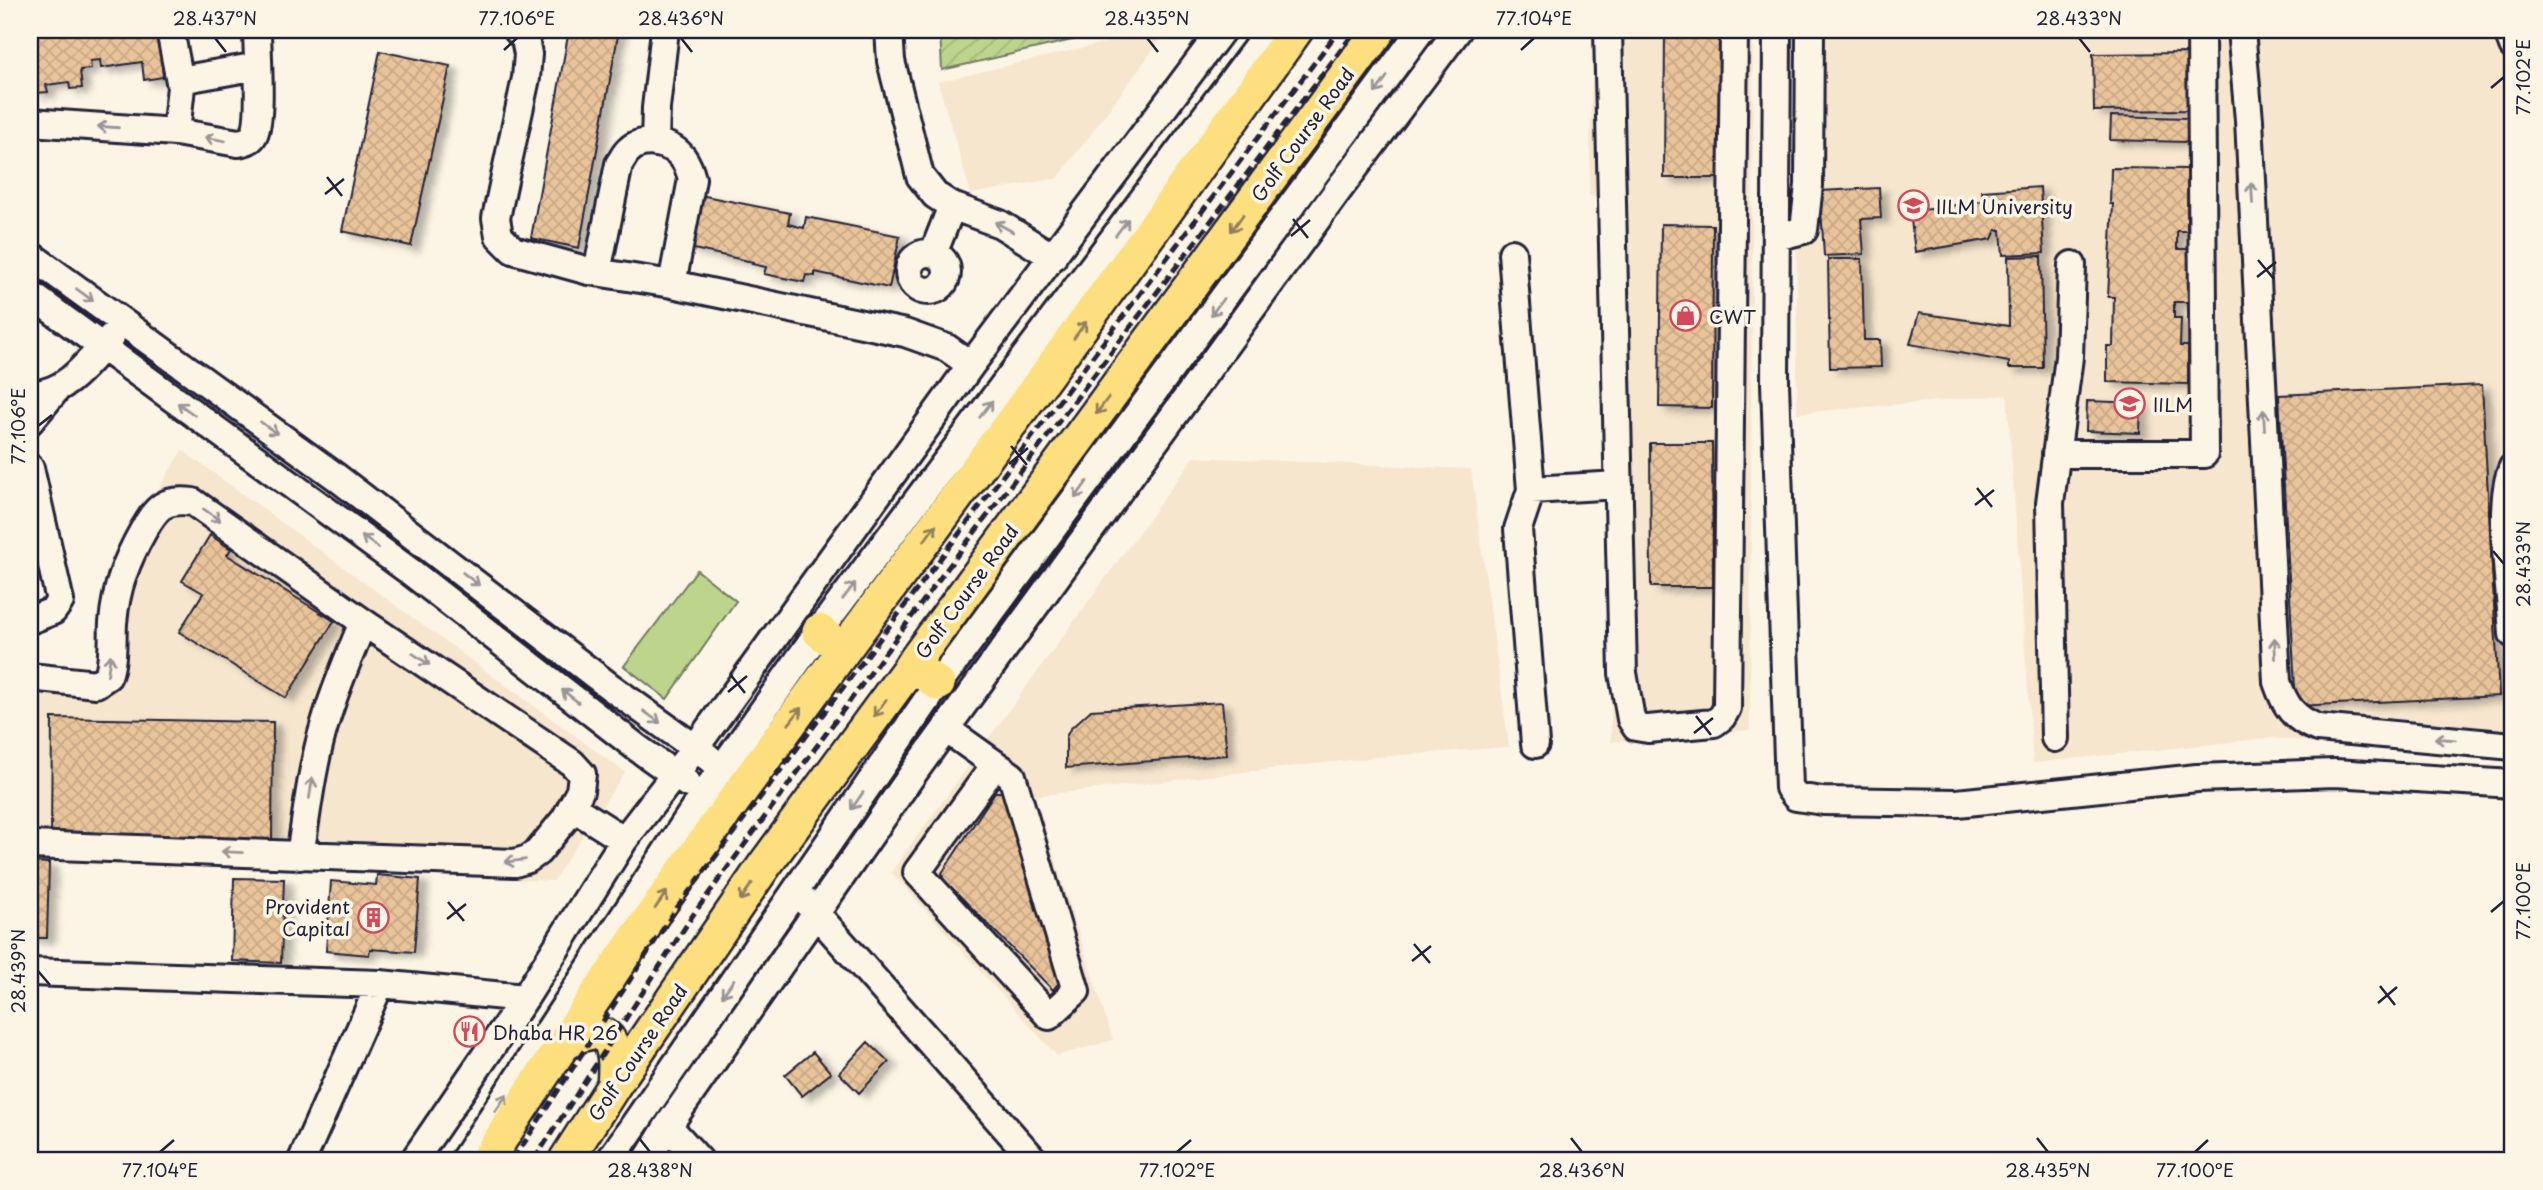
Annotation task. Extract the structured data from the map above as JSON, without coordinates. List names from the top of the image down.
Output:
{
  "streets": {
    "main road": ["Golf Course Road"]
  },
  "places": {
    "school or university": ["IILM University", "IILM"],
    "shop": ["CWT"],
    "building": ["Provident Capital"],
    "restaurant": ["Dhaba HR 26"]
  },
  "coordinates": [
    "28.437°N",
    "77.106°E",
    "28.436°N",
    "28.435°N",
    "77.104°E",
    "28.433°N",
    "77.102°E",
    "77.100°E",
    "28.439°N",
    "28.438°N"
  ]
}
